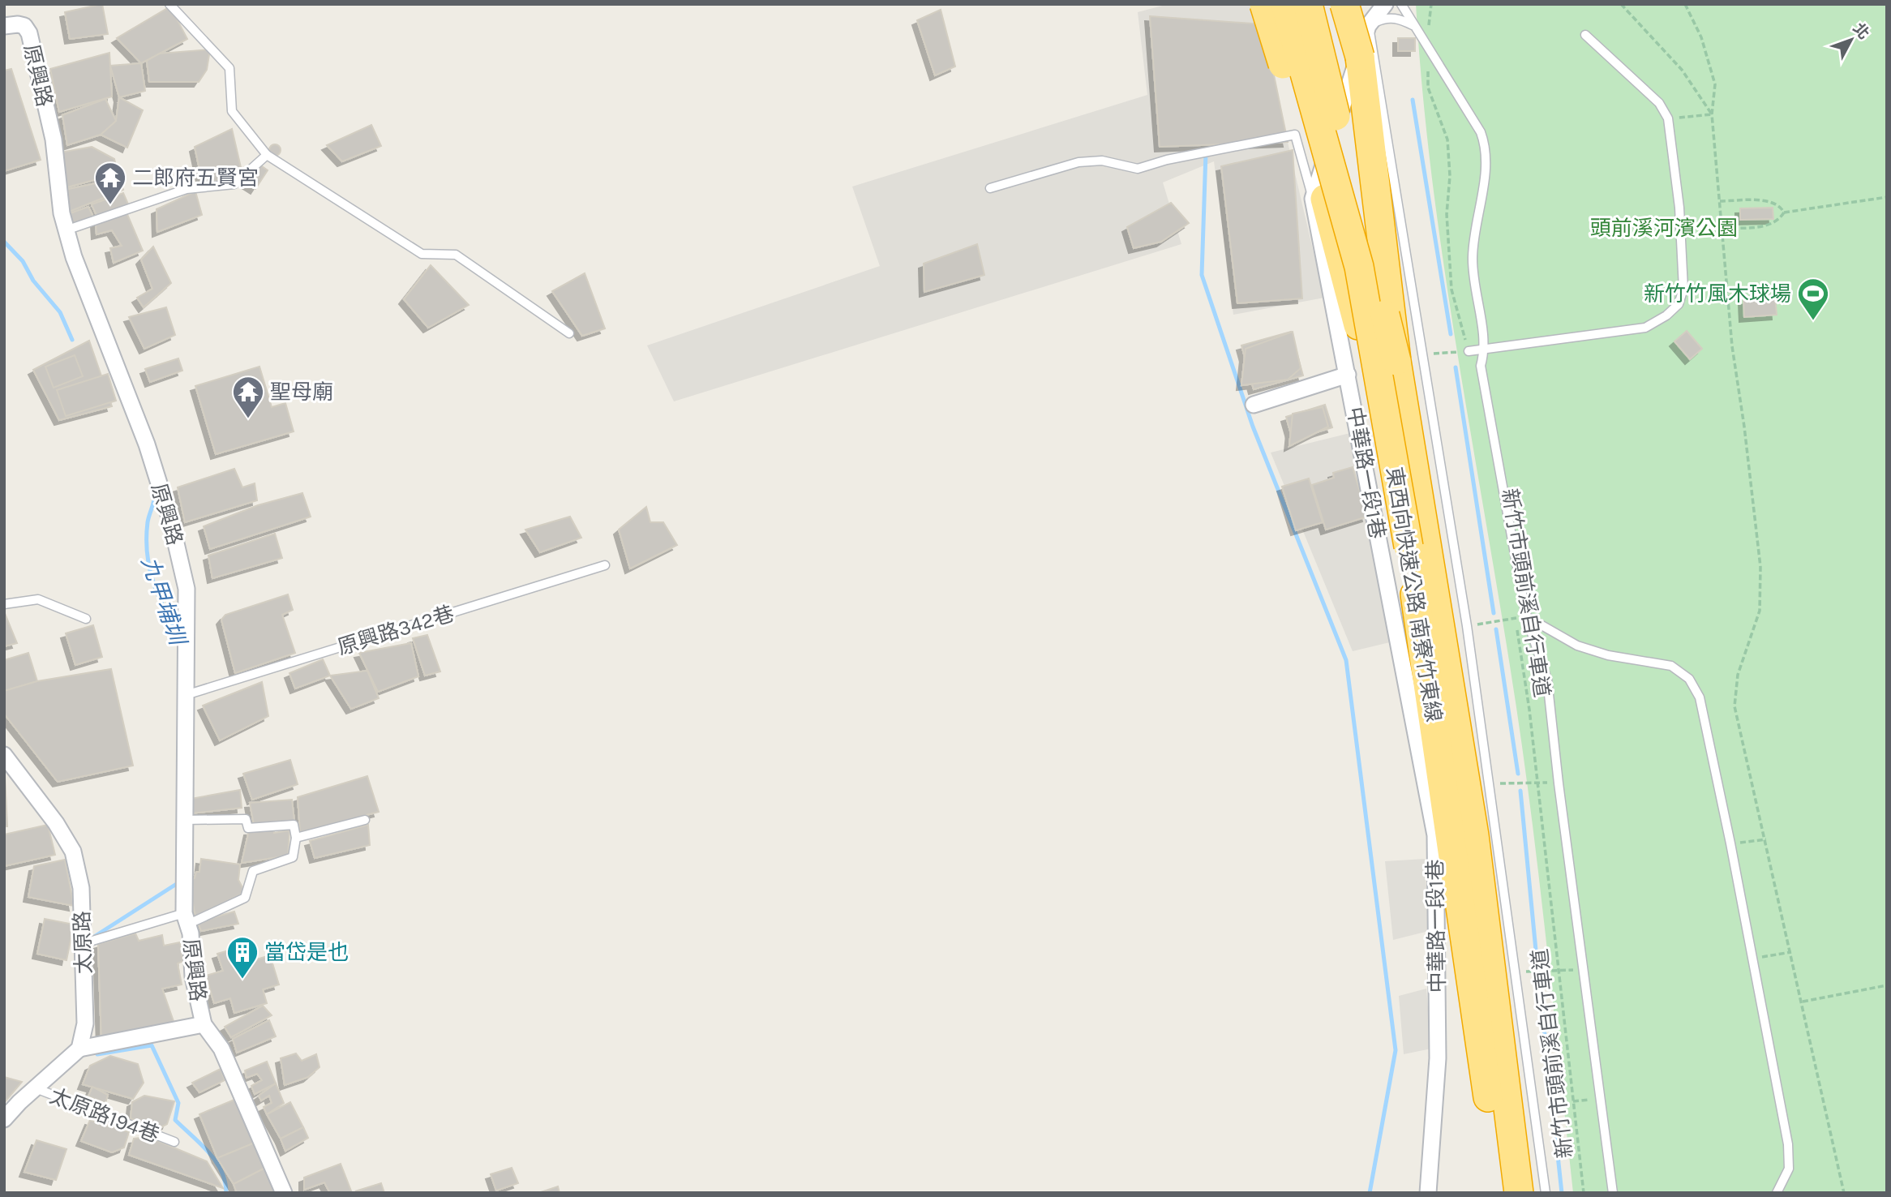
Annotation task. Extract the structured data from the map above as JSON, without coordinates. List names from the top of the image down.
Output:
{
  "streets": {
    "highway": ["東西向快速公路 南寮竹東線"],
    "street": ["原興路", "中華路一段1巷", "太原路"],
    "lane": ["原興路342巷", "太原路194巷"],
    "path": ["新竹市頭前溪自行車道"]
  },
  "crossings": [
    ["原興路", "原興路342巷"]
  ],
  "water": ["九甲埔圳"],
  "parks": ["頭前溪河濱公園"],
  "places": {
    "temple": ["二郎府五賢宮", "聖母廟"],
    "sports": ["新竹竹風木球場"],
    "building": ["當岱是也"]
  },
  "north": "top right"
}
